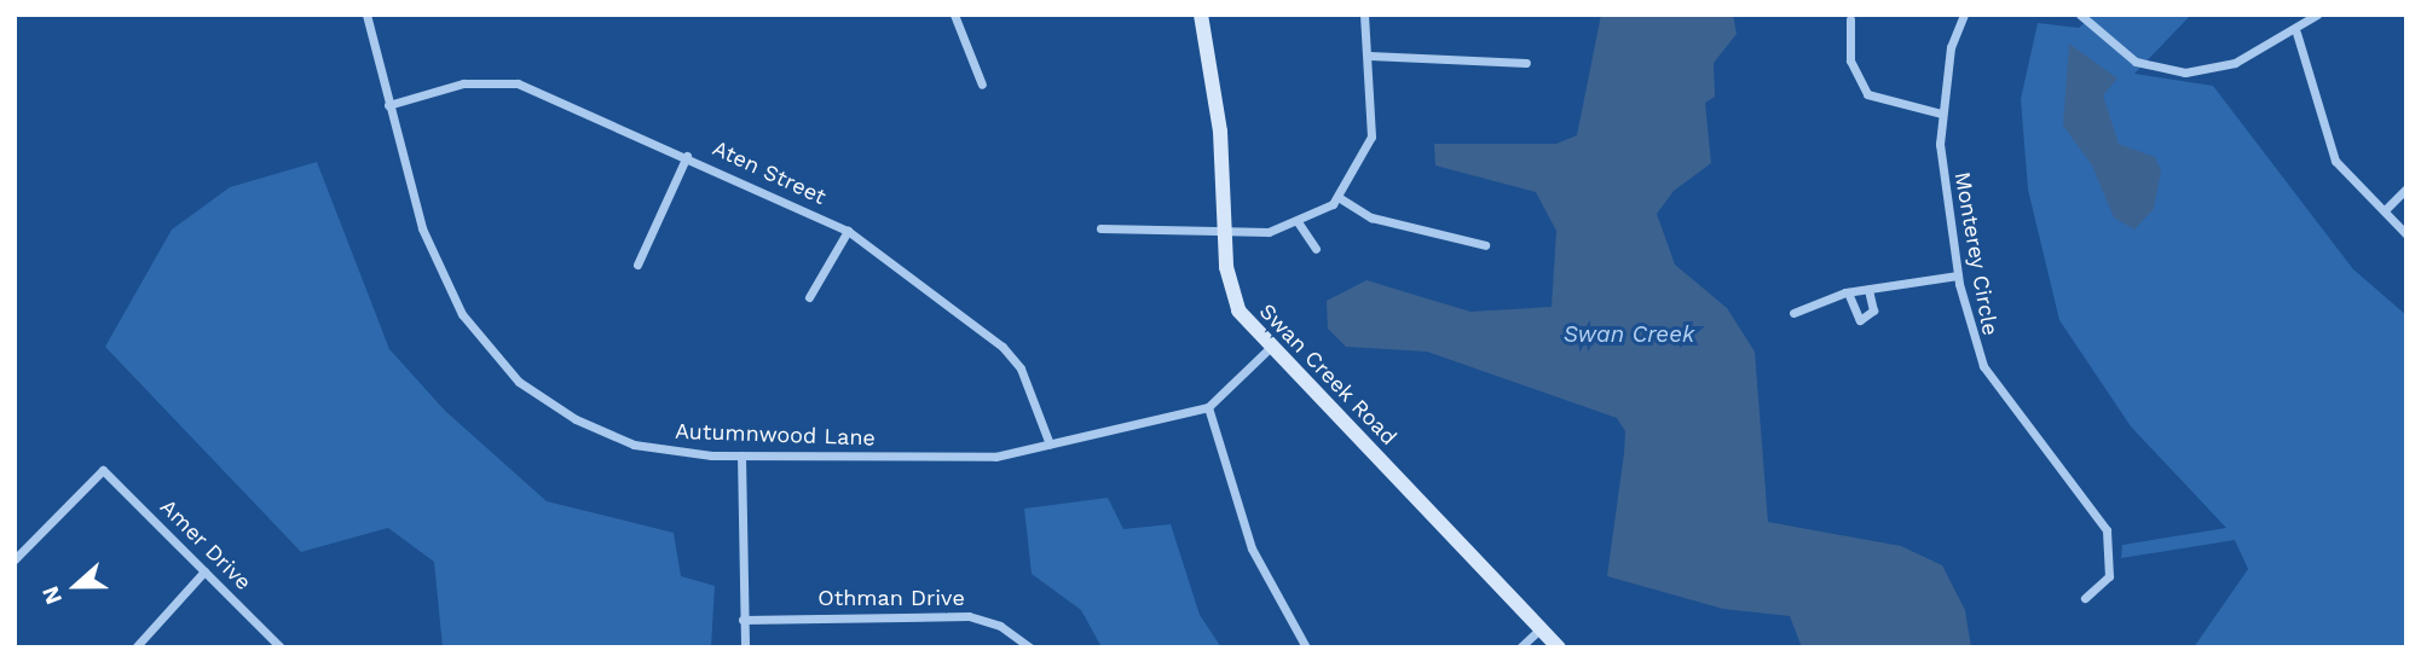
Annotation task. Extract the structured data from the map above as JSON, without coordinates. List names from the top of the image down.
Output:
{
  "streets": {
    "street": [
      "Aten Street",
      "Monterey Circle",
      "Swan Creek Road",
      "Autumnwood Lane",
      "Amer Drive",
      "Othman Drive"
    ]
  },
  "crossings": [
    ["Aten Street", "Autumnwood Lane"]
  ],
  "water": ["Swan Creek"],
  "north": "left"
}
